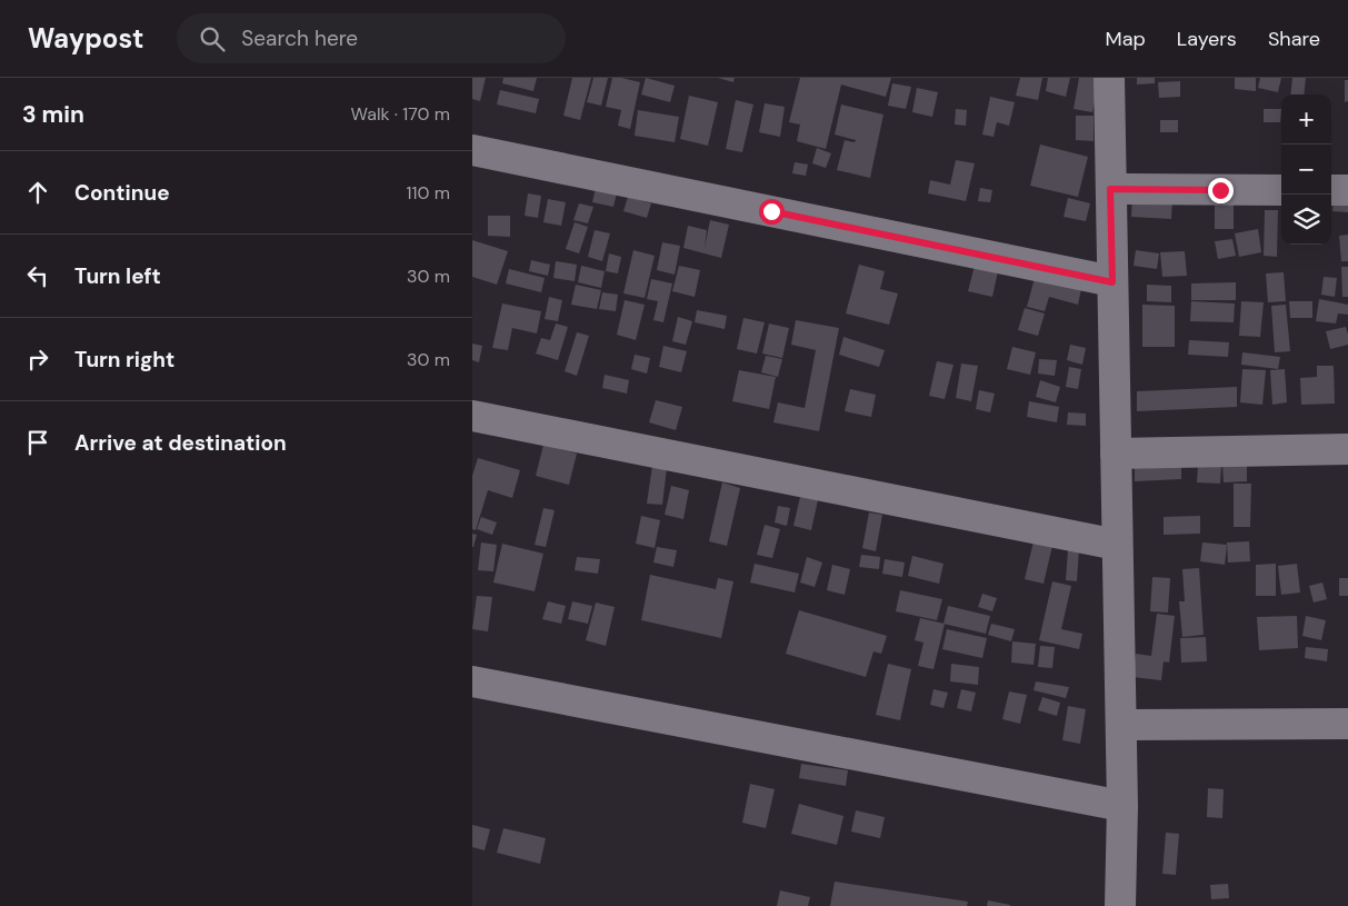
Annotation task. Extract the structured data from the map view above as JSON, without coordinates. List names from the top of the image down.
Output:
{
  "page": {
    "header": "Waypost",
    "search": "Search here",
    "nav": ["Map", "Layers", "Share"],
    "heading": ["3 min", "Walk · 170 m"],
    "map_buttons": ["+", "−"],
    "list": [
      ["Continue", "110 m"],
      ["Turn left", "30 m"],
      ["Turn right", "30 m"],
      "Arrive at destination"
    ]
  }
}
